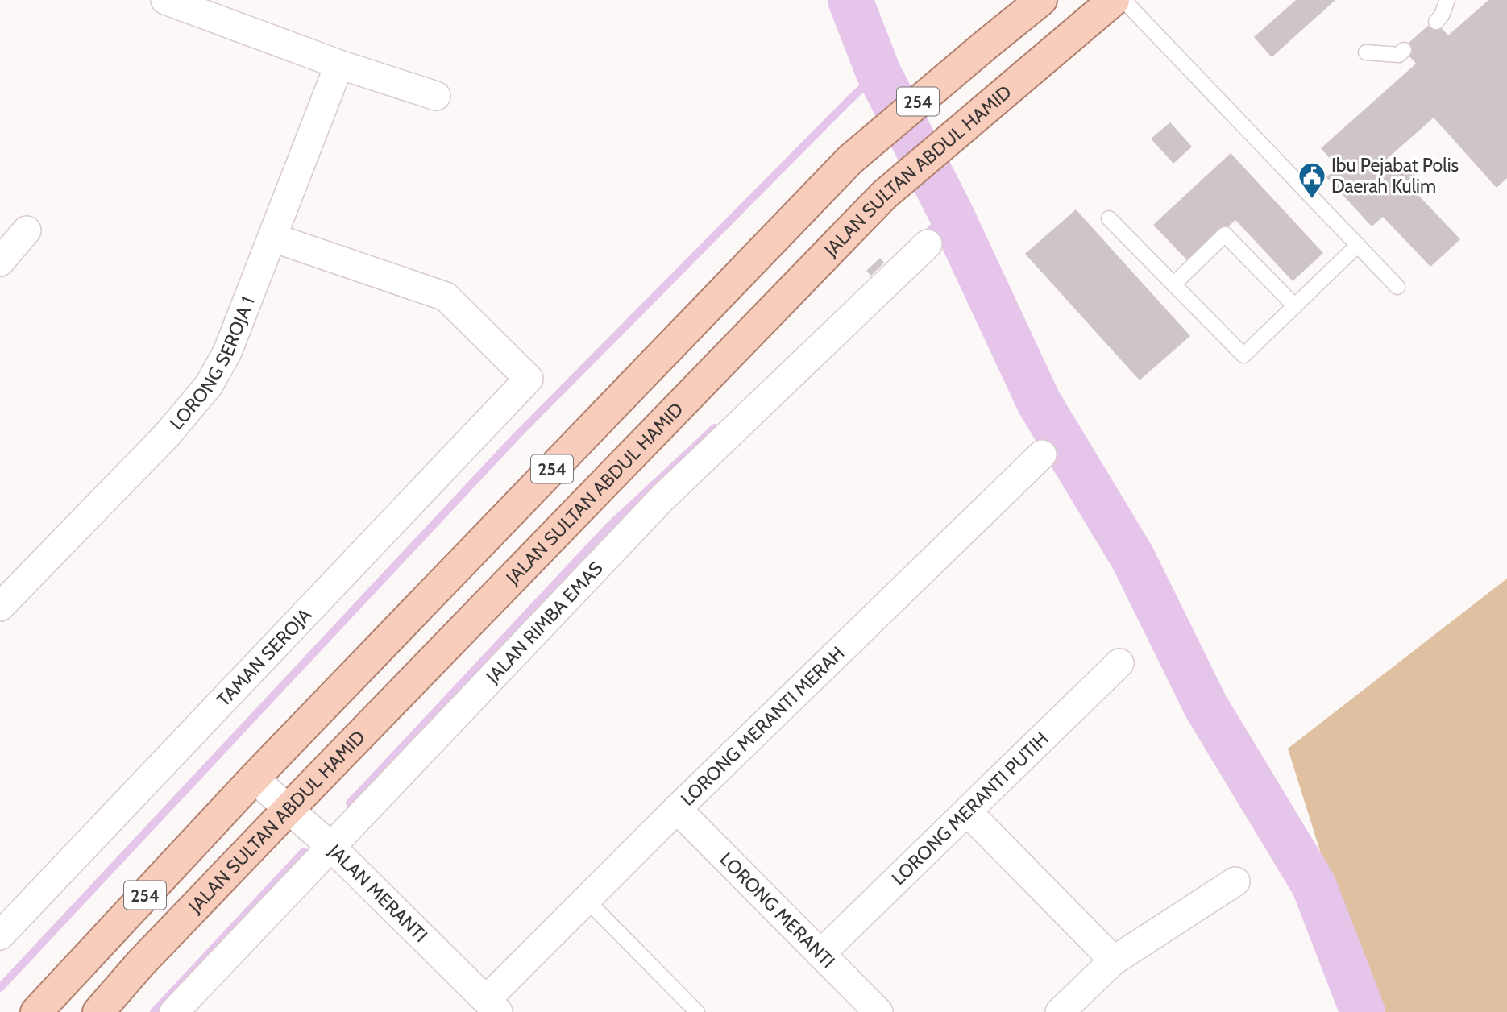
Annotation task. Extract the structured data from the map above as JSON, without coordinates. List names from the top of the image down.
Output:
{
  "streets": {
    "main road": ["254", "JALAN SULTAN ABDUL HAMID"],
    "street": [
      "LORONG SEROJA 1",
      "JALAN RIMBA EMAS",
      "TAMAN SEROJA",
      "LORONG MERANTI MERAH",
      "LORONG MERANTI PUTIH",
      "JALAN MERANTI",
      "LORONG MERANTI"
    ]
  },
  "crossings": [
    ["254", "JALAN MERANTI"],
    ["JALAN SULTAN ABDUL HAMID", "JALAN MERANTI"],
    ["LORONG SEROJA 1", "TAMAN SEROJA"],
    ["JALAN RIMBA EMAS", "JALAN MERANTI"],
    ["LORONG MERANTI MERAH", "JALAN MERANTI"],
    ["LORONG MERANTI MERAH", "LORONG MERANTI"],
    ["LORONG MERANTI PUTIH", "LORONG MERANTI"]
  ],
  "places": {
    "public building": ["Ibu Pejabat Polis Daerah Kulim"]
  }
}
